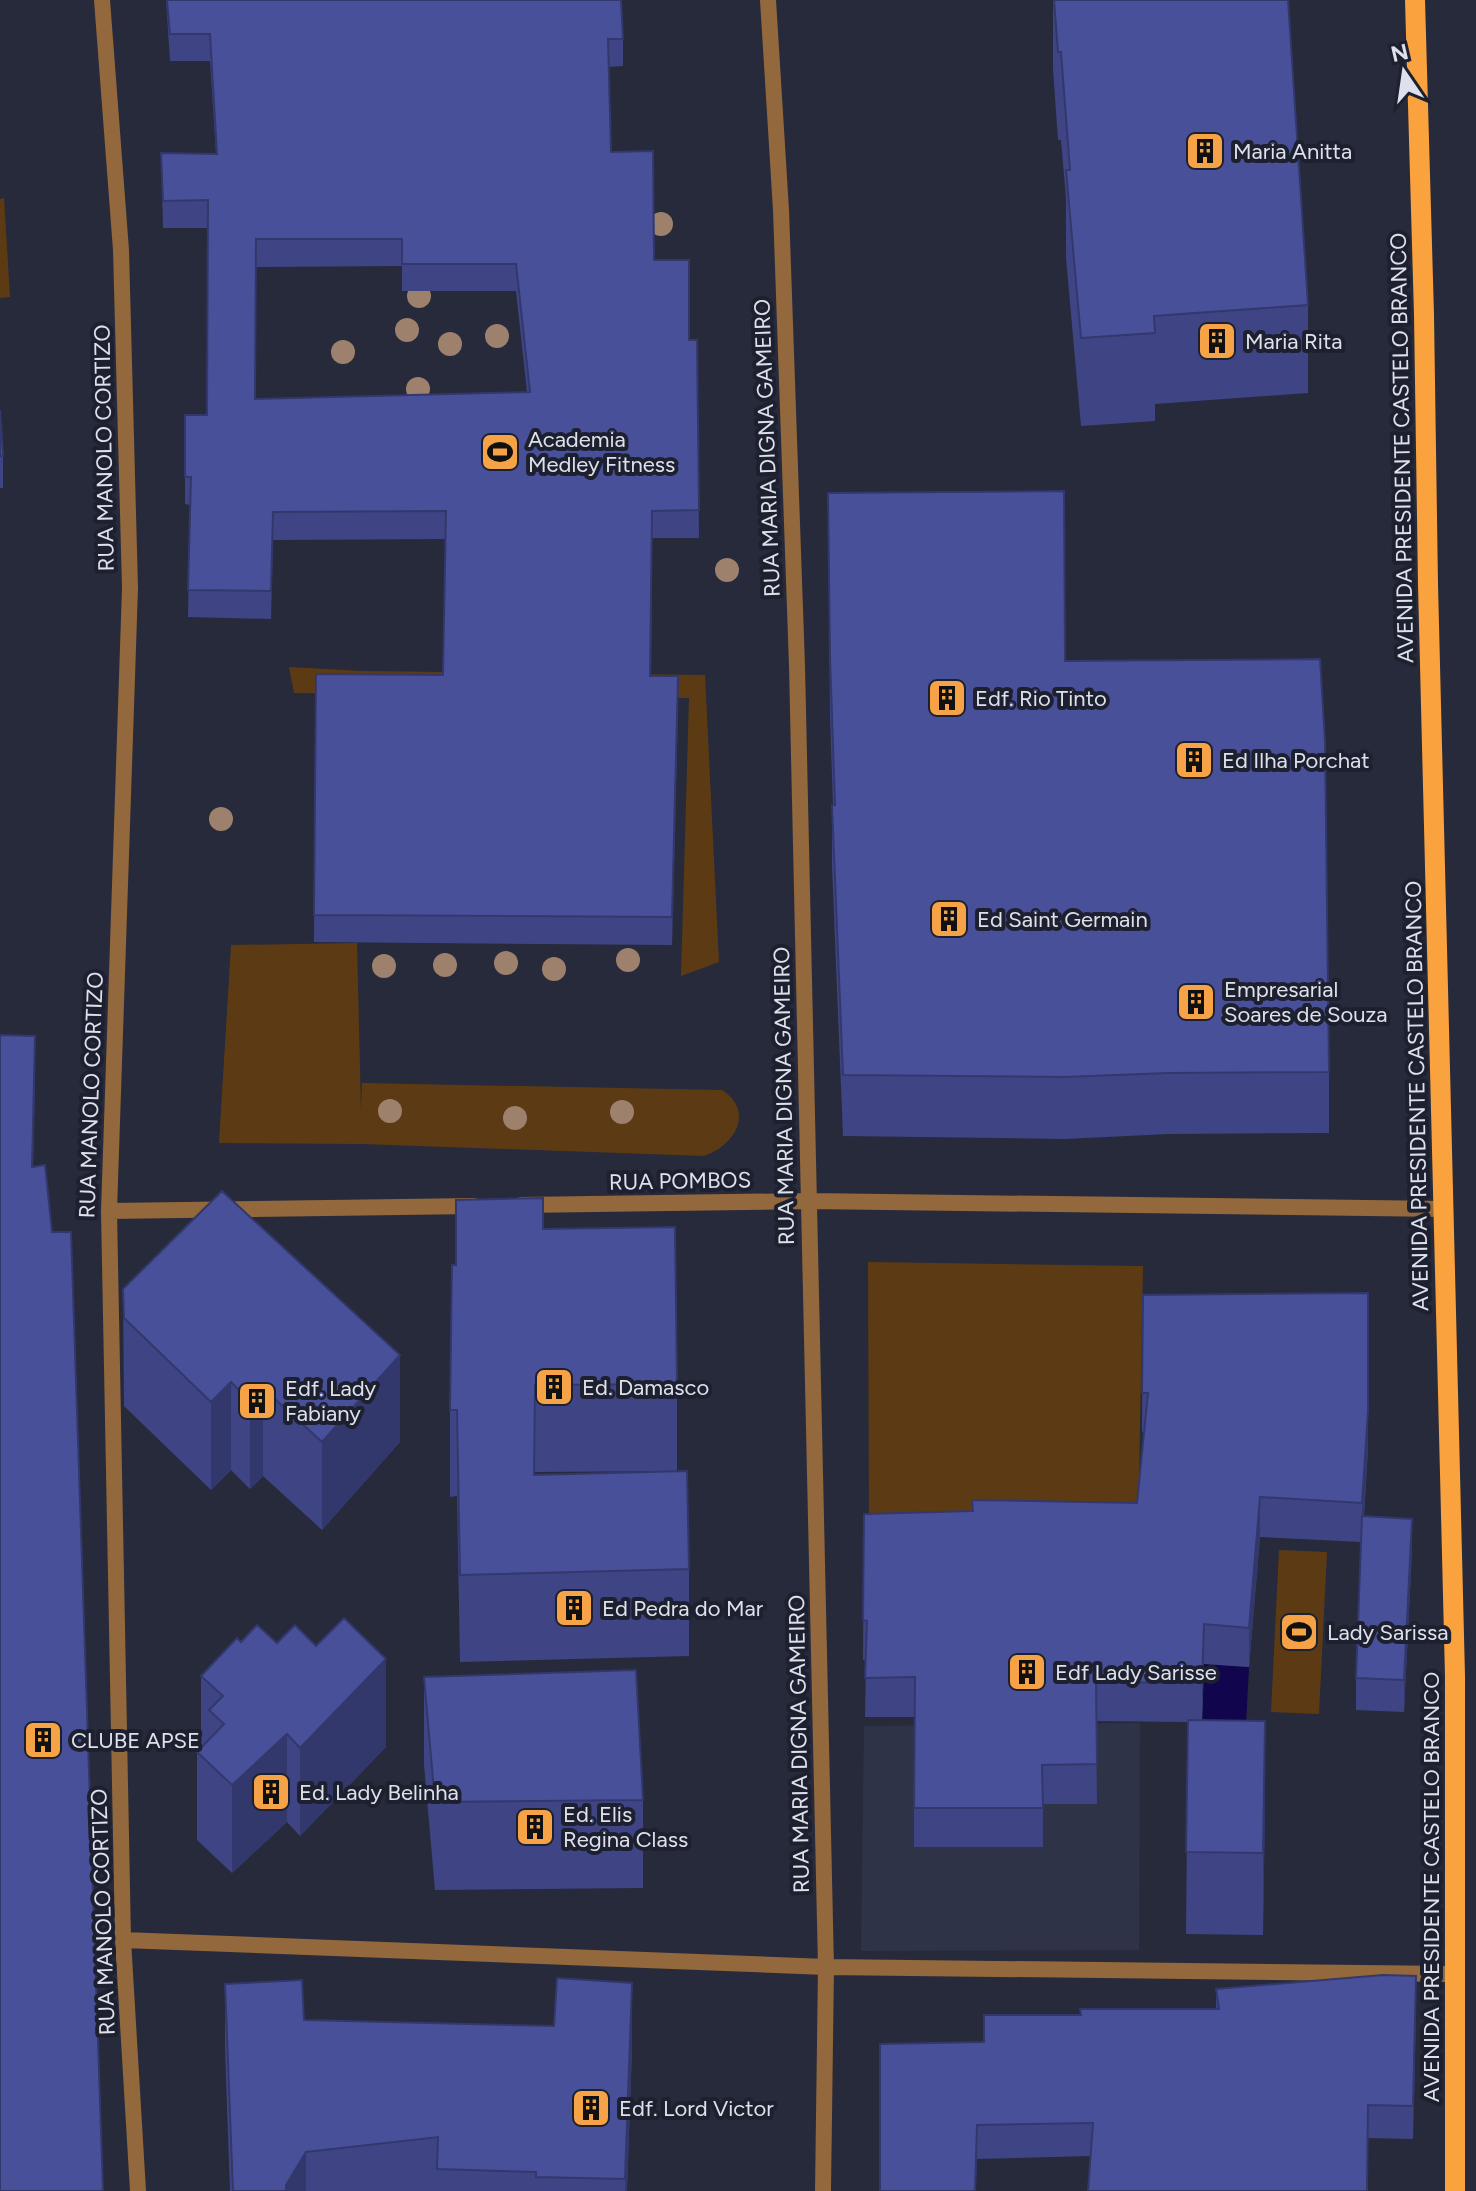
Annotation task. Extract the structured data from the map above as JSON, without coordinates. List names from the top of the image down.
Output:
{
  "streets": {
    "main road": ["AVENIDA PRESIDENTE CASTELO BRANCO"],
    "street": ["RUA MANOLO CORTIZO", "RUA MARIA DIGNA GAMEIRO", "RUA POMBOS"]
  },
  "crossings": [
    ["RUA MANOLO CORTIZO", "RUA POMBOS"],
    ["RUA MARIA DIGNA GAMEIRO", "RUA POMBOS"],
    ["AVENIDA PRESIDENTE CASTELO BRANCO", "RUA POMBOS"]
  ],
  "places": {
    "building": [
      "Maria Anitta",
      "Maria Rita",
      "Edf. Rio Tinto",
      "Ed Ilha Porchat",
      "Ed Saint Germain",
      "Empresarial Soares de Souza",
      "Ed. Damasco",
      "Edf. Lady Fabiany",
      "Ed Pedra do Mar",
      "Edf Lady Sarisse",
      "CLUBE APSE",
      "Ed. Lady Belinha",
      "Ed. Elis Regina Class",
      "Edf. Lord Victor"
    ],
    "sports": ["Academia Medley Fitness", "Lady Sarissa"]
  },
  "north": "top"
}
